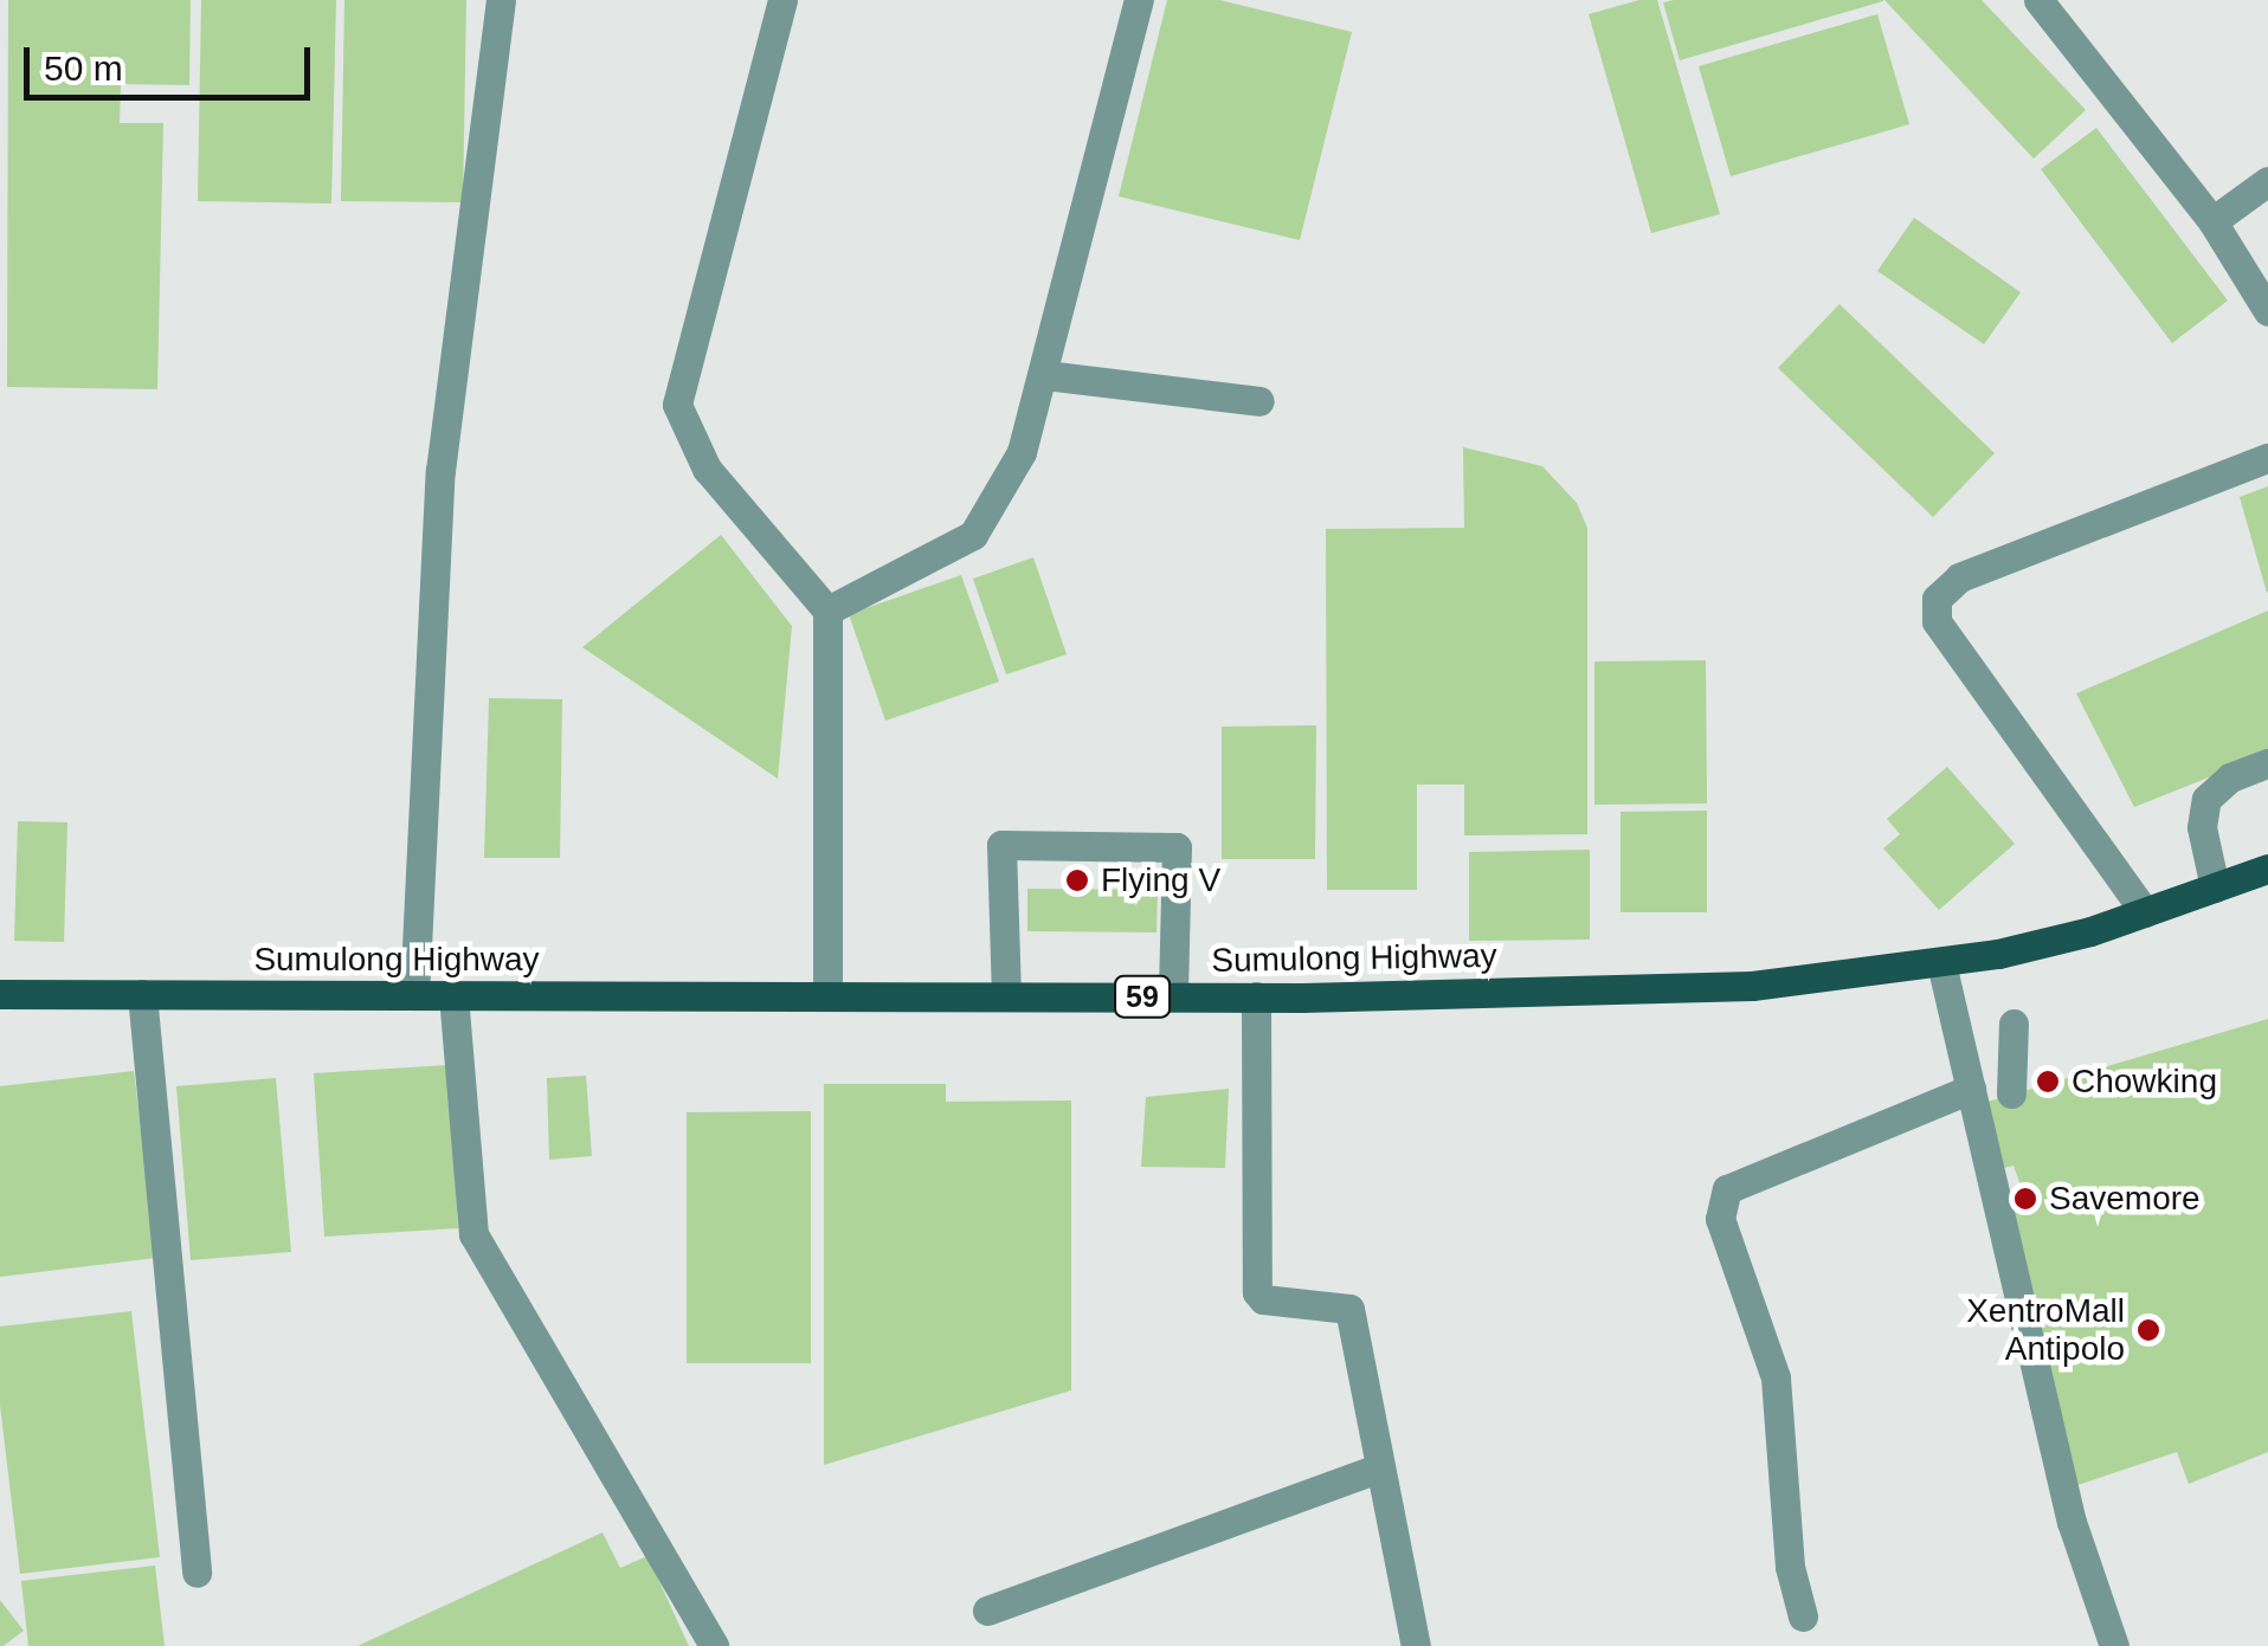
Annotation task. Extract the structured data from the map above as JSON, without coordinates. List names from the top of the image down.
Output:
{
  "streets": {
    "main road": ["Sumulong Highway", "59"]
  },
  "places": [
    "Flying V",
    "Chowking",
    "Savemore",
    "XentroMall Antipolo"
  ],
  "scale_bar": "50 m"
}
